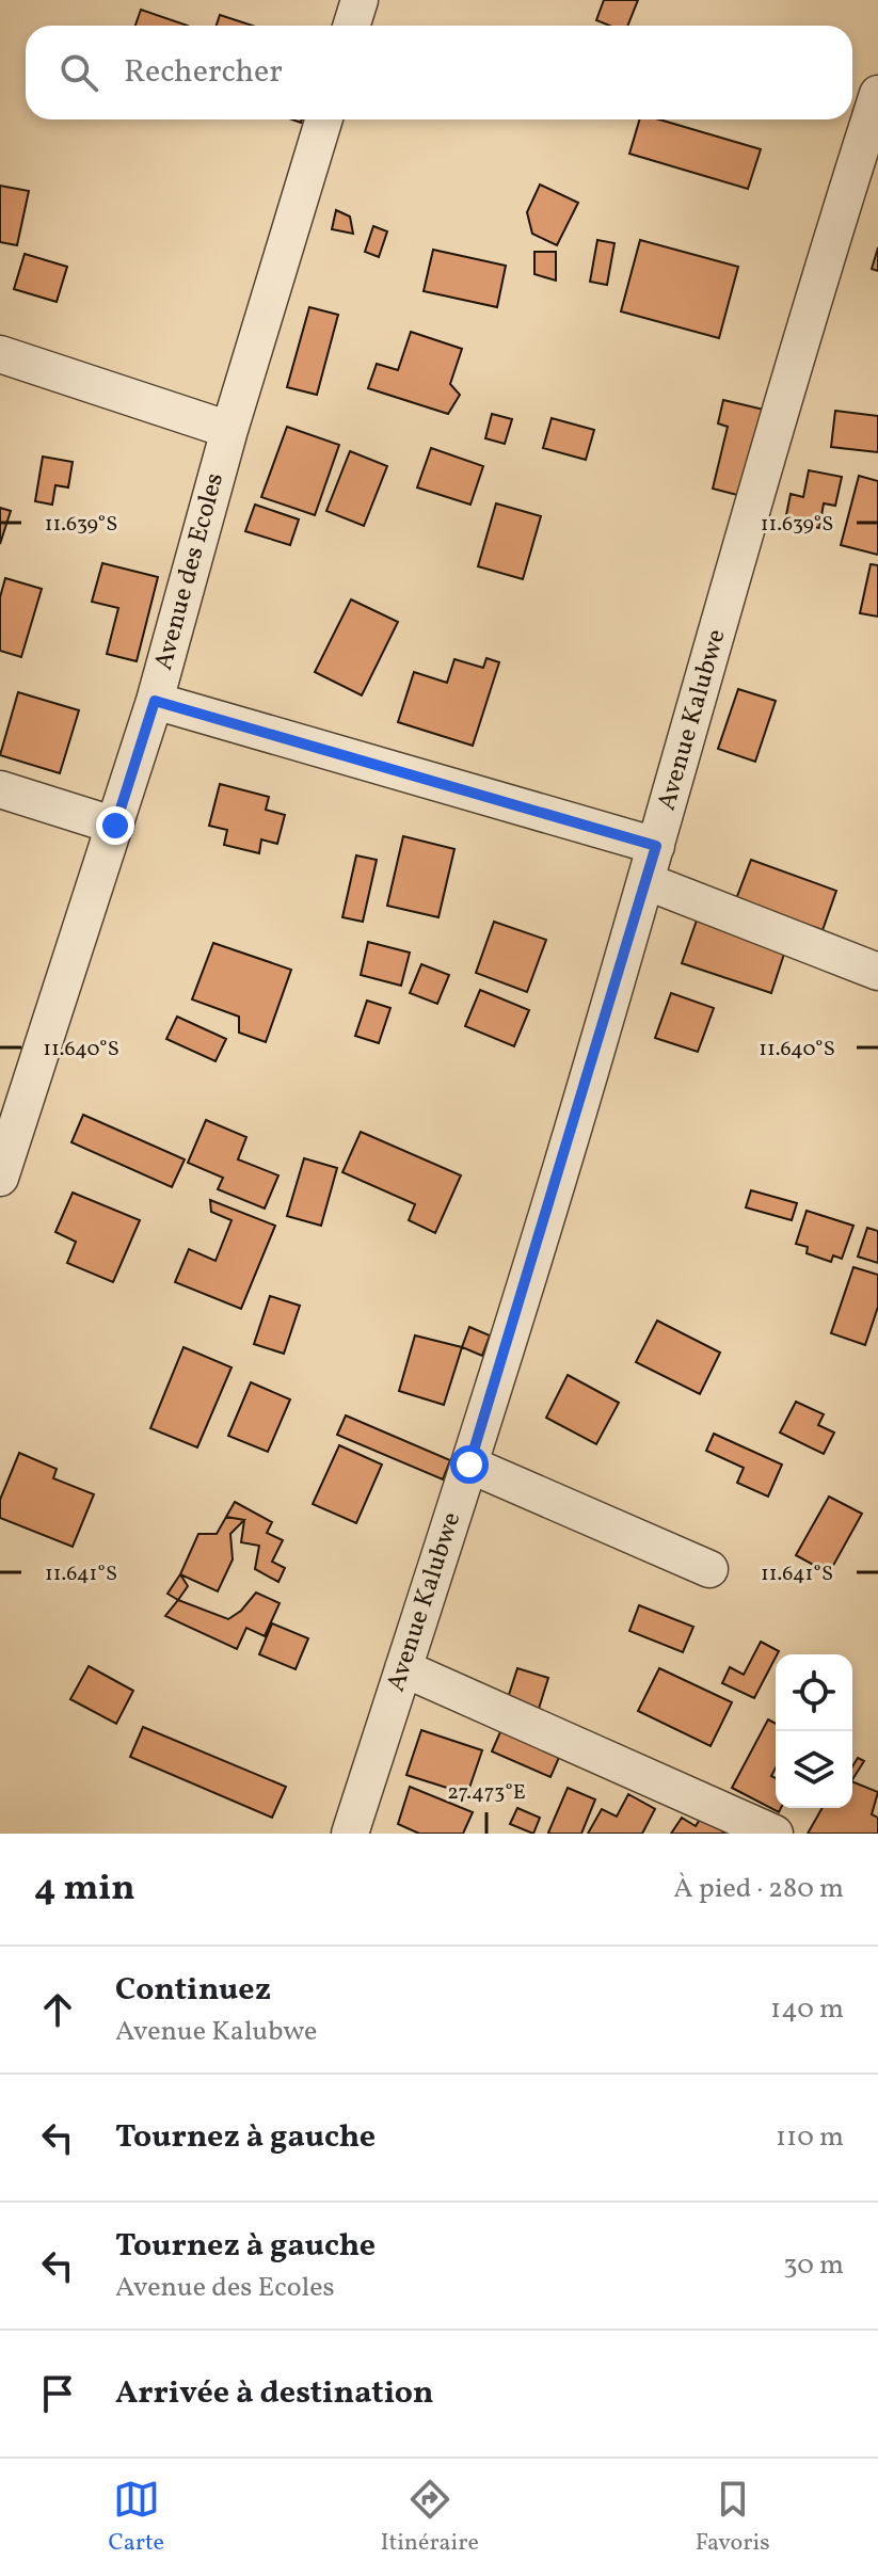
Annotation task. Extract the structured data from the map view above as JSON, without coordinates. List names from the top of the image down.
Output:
{
  "streets": {
    "street": ["Avenue des Ecoles", "Avenue Kalubwe"]
  },
  "page": {
    "search": "Rechercher",
    "heading": ["4 min", "À pied · 280 m"],
    "list": [
      ["Continuez", "Avenue Kalubwe", "140 m"],
      ["Tournez à gauche", "110 m"],
      ["Tournez à gauche", "Avenue des Ecoles", "30 m"],
      "Arrivée à destination"
    ],
    "nav": ["Carte", "Itinéraire", "Favoris"]
  },
  "coordinates": [
    "11.639°S",
    "11.640°S",
    "11.641°S",
    "27.473°E"
  ]
}
